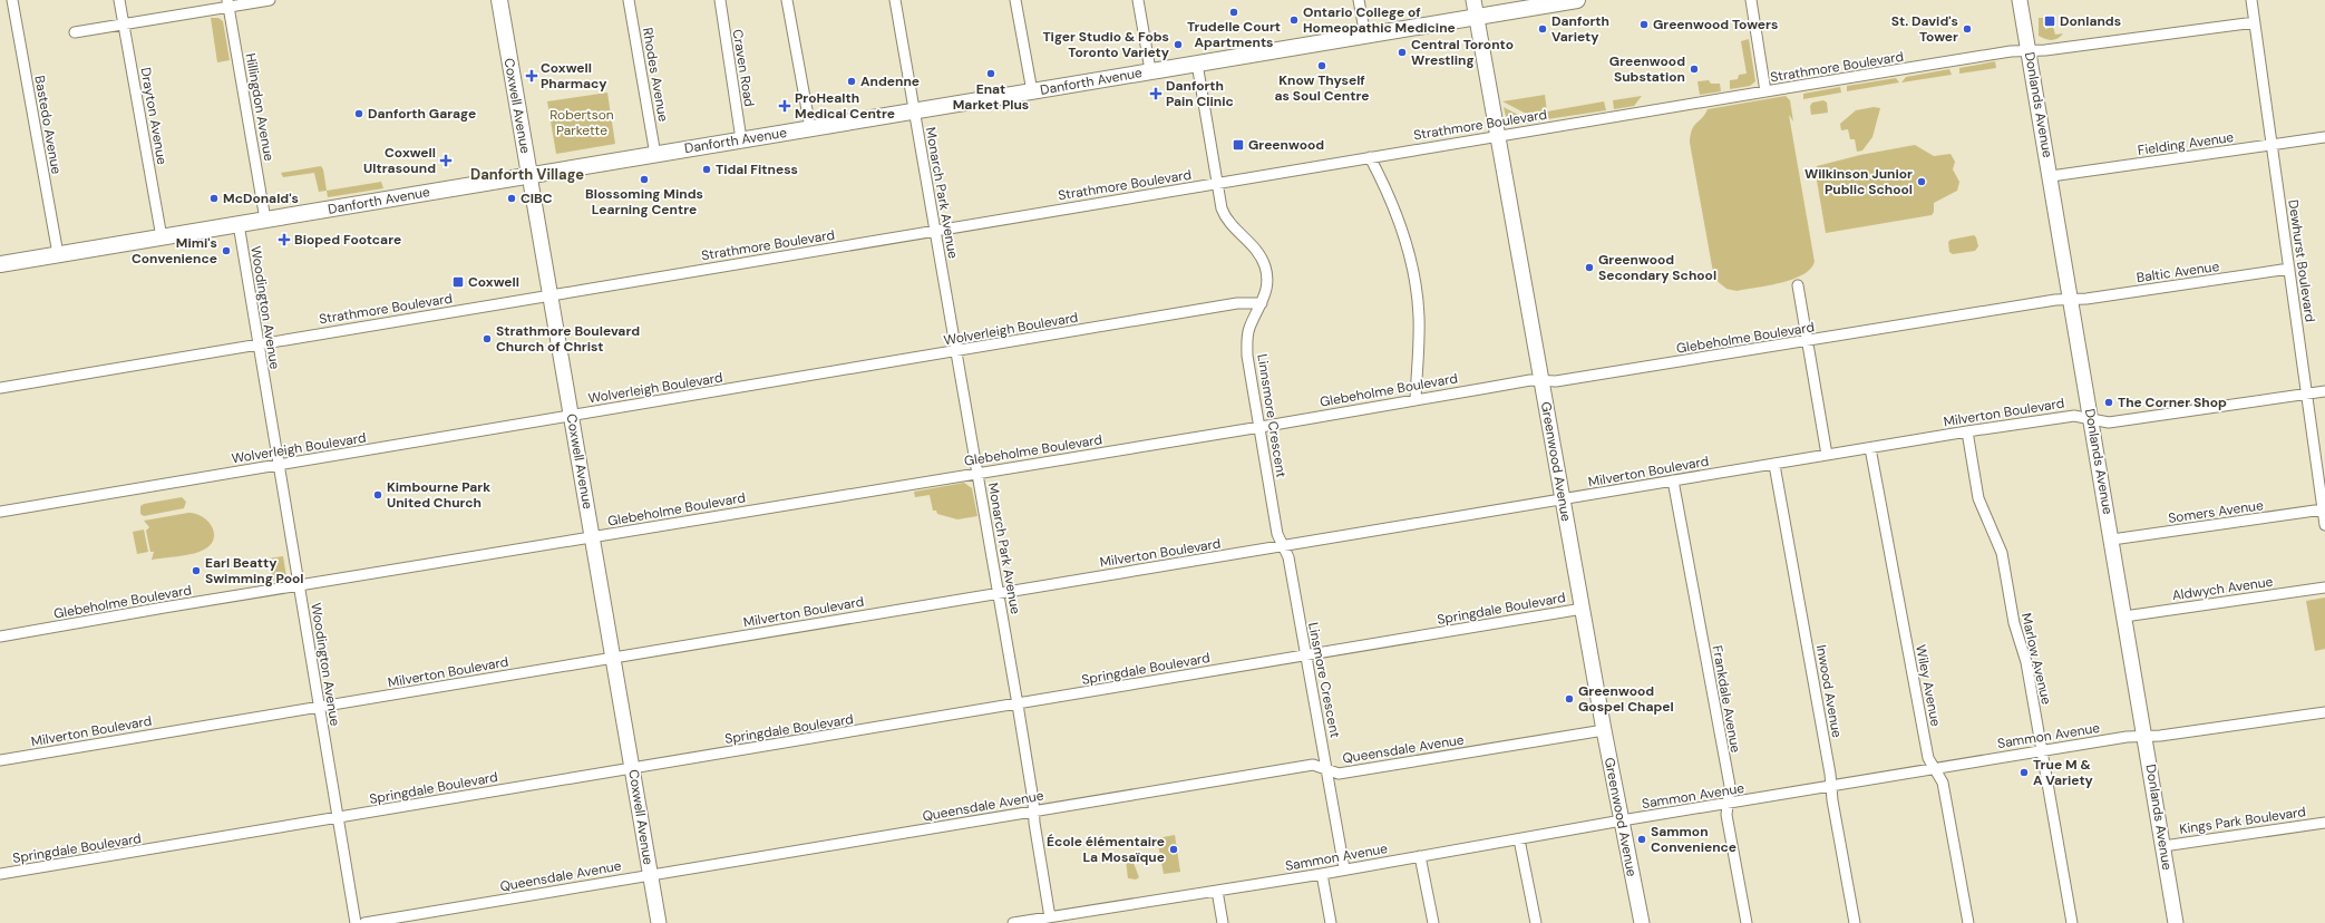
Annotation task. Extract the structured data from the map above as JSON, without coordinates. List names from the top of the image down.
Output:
{
  "streets": {
    "main road": ["Danforth Avenue", "Coxwell Avenue"],
    "street": [
      "Strathmore Boulevard",
      "Craven Road",
      "Rhodes Avenue",
      "Donlands Avenue",
      "Hillingdon Avenue",
      "Drayton Avenue",
      "Bastedo Avenue",
      "Fielding Avenue",
      "Monarch Park Avenue",
      "Dewhurst Boulevard",
      "Baltic Avenue",
      "Woodington Avenue",
      "Wolverleigh Boulevard",
      "Glebeholme Boulevard",
      "Milverton Boulevard",
      "Linnsmore Crescent",
      "Greenwood Avenue",
      "Somers Avenue",
      "Aldwych Avenue",
      "Springdale Boulevard",
      "Marlow Avenue",
      "Linsmore Crescent",
      "Wiley Avenue",
      "Inwood Avenue",
      "Frankdale Avenue",
      "Sammon Avenue",
      "Queensdale Avenue",
      "Kings Park Boulevard"
    ]
  },
  "crossings": [
    ["Strathmore Boulevard", "Donlands Avenue"],
    ["Strathmore Boulevard", "Coxwell Avenue"],
    ["Strathmore Boulevard", "Monarch Park Avenue"],
    ["Strathmore Boulevard", "Dewhurst Boulevard"],
    ["Strathmore Boulevard", "Woodington Avenue"],
    ["Strathmore Boulevard", "Linnsmore Crescent"],
    ["Strathmore Boulevard", "Greenwood Avenue"],
    ["Craven Road", "Danforth Avenue"],
    ["Rhodes Avenue", "Danforth Avenue"],
    ["Danforth Avenue", "Coxwell Avenue"],
    ["Danforth Avenue", "Hillingdon Avenue"],
    ["Danforth Avenue", "Drayton Avenue"],
    ["Danforth Avenue", "Bastedo Avenue"],
    ["Danforth Avenue", "Monarch Park Avenue"],
    ["Danforth Avenue", "Woodington Avenue"],
    ["Danforth Avenue", "Linnsmore Crescent"],
    ["Danforth Avenue", "Greenwood Avenue"],
    ["Donlands Avenue", "Fielding Avenue"],
    ["Donlands Avenue", "Baltic Avenue"],
    ["Donlands Avenue", "Glebeholme Boulevard"],
    ["Donlands Avenue", "Milverton Boulevard"],
    ["Donlands Avenue", "Somers Avenue"],
    ["Donlands Avenue", "Aldwych Avenue"],
    ["Donlands Avenue", "Sammon Avenue"],
    ["Donlands Avenue", "Kings Park Boulevard"],
    ["Coxwell Avenue", "Wolverleigh Boulevard"],
    ["Coxwell Avenue", "Glebeholme Boulevard"],
    ["Coxwell Avenue", "Milverton Boulevard"],
    ["Coxwell Avenue", "Springdale Boulevard"],
    ["Coxwell Avenue", "Queensdale Avenue"],
    ["Fielding Avenue", "Dewhurst Boulevard"],
    ["Monarch Park Avenue", "Wolverleigh Boulevard"],
    ["Monarch Park Avenue", "Glebeholme Boulevard"],
    ["Monarch Park Avenue", "Milverton Boulevard"],
    ["Monarch Park Avenue", "Springdale Boulevard"],
    ["Monarch Park Avenue", "Sammon Avenue"],
    ["Monarch Park Avenue", "Queensdale Avenue"],
    ["Dewhurst Boulevard", "Baltic Avenue"],
    ["Dewhurst Boulevard", "Milverton Boulevard"],
    ["Dewhurst Boulevard", "Somers Avenue"],
    ["Baltic Avenue", "Glebeholme Boulevard"],
    ["Woodington Avenue", "Wolverleigh Boulevard"],
    ["Woodington Avenue", "Glebeholme Boulevard"],
    ["Woodington Avenue", "Milverton Boulevard"],
    ["Woodington Avenue", "Springdale Boulevard"],
    ["Wolverleigh Boulevard", "Linnsmore Crescent"],
    ["Glebeholme Boulevard", "Linnsmore Crescent"],
    ["Glebeholme Boulevard", "Greenwood Avenue"],
    ["Milverton Boulevard", "Linnsmore Crescent"],
    ["Milverton Boulevard", "Greenwood Avenue"],
    ["Milverton Boulevard", "Marlow Avenue"],
    ["Milverton Boulevard", "Wiley Avenue"],
    ["Milverton Boulevard", "Inwood Avenue"],
    ["Milverton Boulevard", "Frankdale Avenue"],
    ["Linnsmore Crescent", "Linsmore Crescent"],
    ["Greenwood Avenue", "Springdale Boulevard"],
    ["Greenwood Avenue", "Sammon Avenue"],
    ["Greenwood Avenue", "Queensdale Avenue"],
    ["Springdale Boulevard", "Linsmore Crescent"],
    ["Marlow Avenue", "Sammon Avenue"],
    ["Linsmore Crescent", "Sammon Avenue"],
    ["Linsmore Crescent", "Queensdale Avenue"],
    ["Wiley Avenue", "Sammon Avenue"],
    ["Inwood Avenue", "Sammon Avenue"],
    ["Frankdale Avenue", "Sammon Avenue"]
  ],
  "districts": ["Danforth Village"],
  "parks": ["Robertson Parkette"],
  "places": {
    "other": [
      "Trudelle Court Apartments",
      "Ontario College of Homeopathic Medicine",
      "Greenwood Towers",
      "Danforth Variety",
      "St. David's Tower",
      "Tiger Studio & Fobs Toronto Variety",
      "Central Toronto Wrestling",
      "Know Thyself as Soul Centre",
      "Greenwood Substation",
      "Enat Market Plus",
      "Andenne",
      "Danforth Garage",
      "Tidal Fitness",
      "Blossoming Minds Learning Centre",
      "Wilkinson Junior Public School",
      "McDonald's",
      "CIBC",
      "Mimi's Convenience",
      "Greenwood Secondary School",
      "Strathmore Boulevard Church of Christ",
      "The Corner Shop",
      "Kimbourne Park United Church",
      "Earl Beatty Swimming Pool",
      "Greenwood Gospel Chapel",
      "True M & A Variety",
      "Sammon Convenience",
      "École élémentaire La Mosaïque"
    ],
    "transit": ["Donlands", "Greenwood", "Coxwell"],
    "health": [
      "Coxwell Pharmacy",
      "Danforth Pain Clinic",
      "ProHealth Medical Centre",
      "Coxwell Ultrasound",
      "Bioped Footcare"
    ]
  }
}
